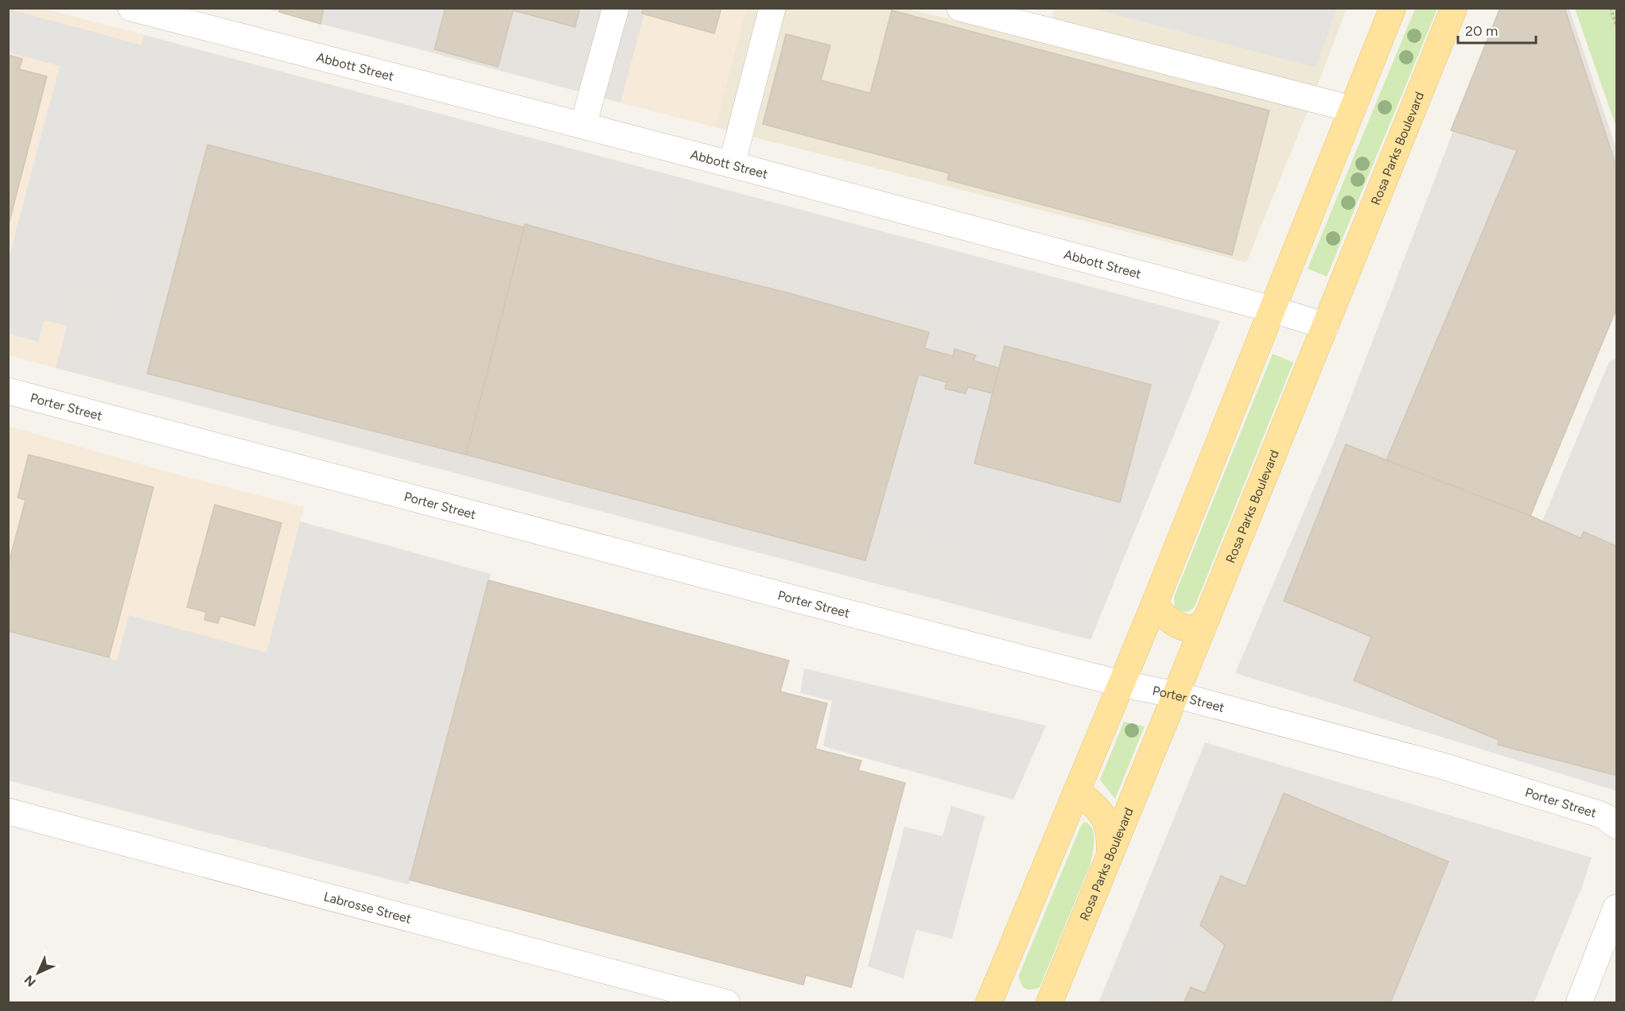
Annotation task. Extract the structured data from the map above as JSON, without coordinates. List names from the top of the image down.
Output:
{
  "streets": {
    "main road": ["Rosa Parks Boulevard"],
    "street": ["Abbott Street", "Porter Street", "Labrosse Street"]
  },
  "crossings": [
    ["Abbott Street", "Rosa Parks Boulevard"],
    ["Rosa Parks Boulevard", "Porter Street"]
  ],
  "scale_bar": "20 m",
  "north": "bottom left"
}
